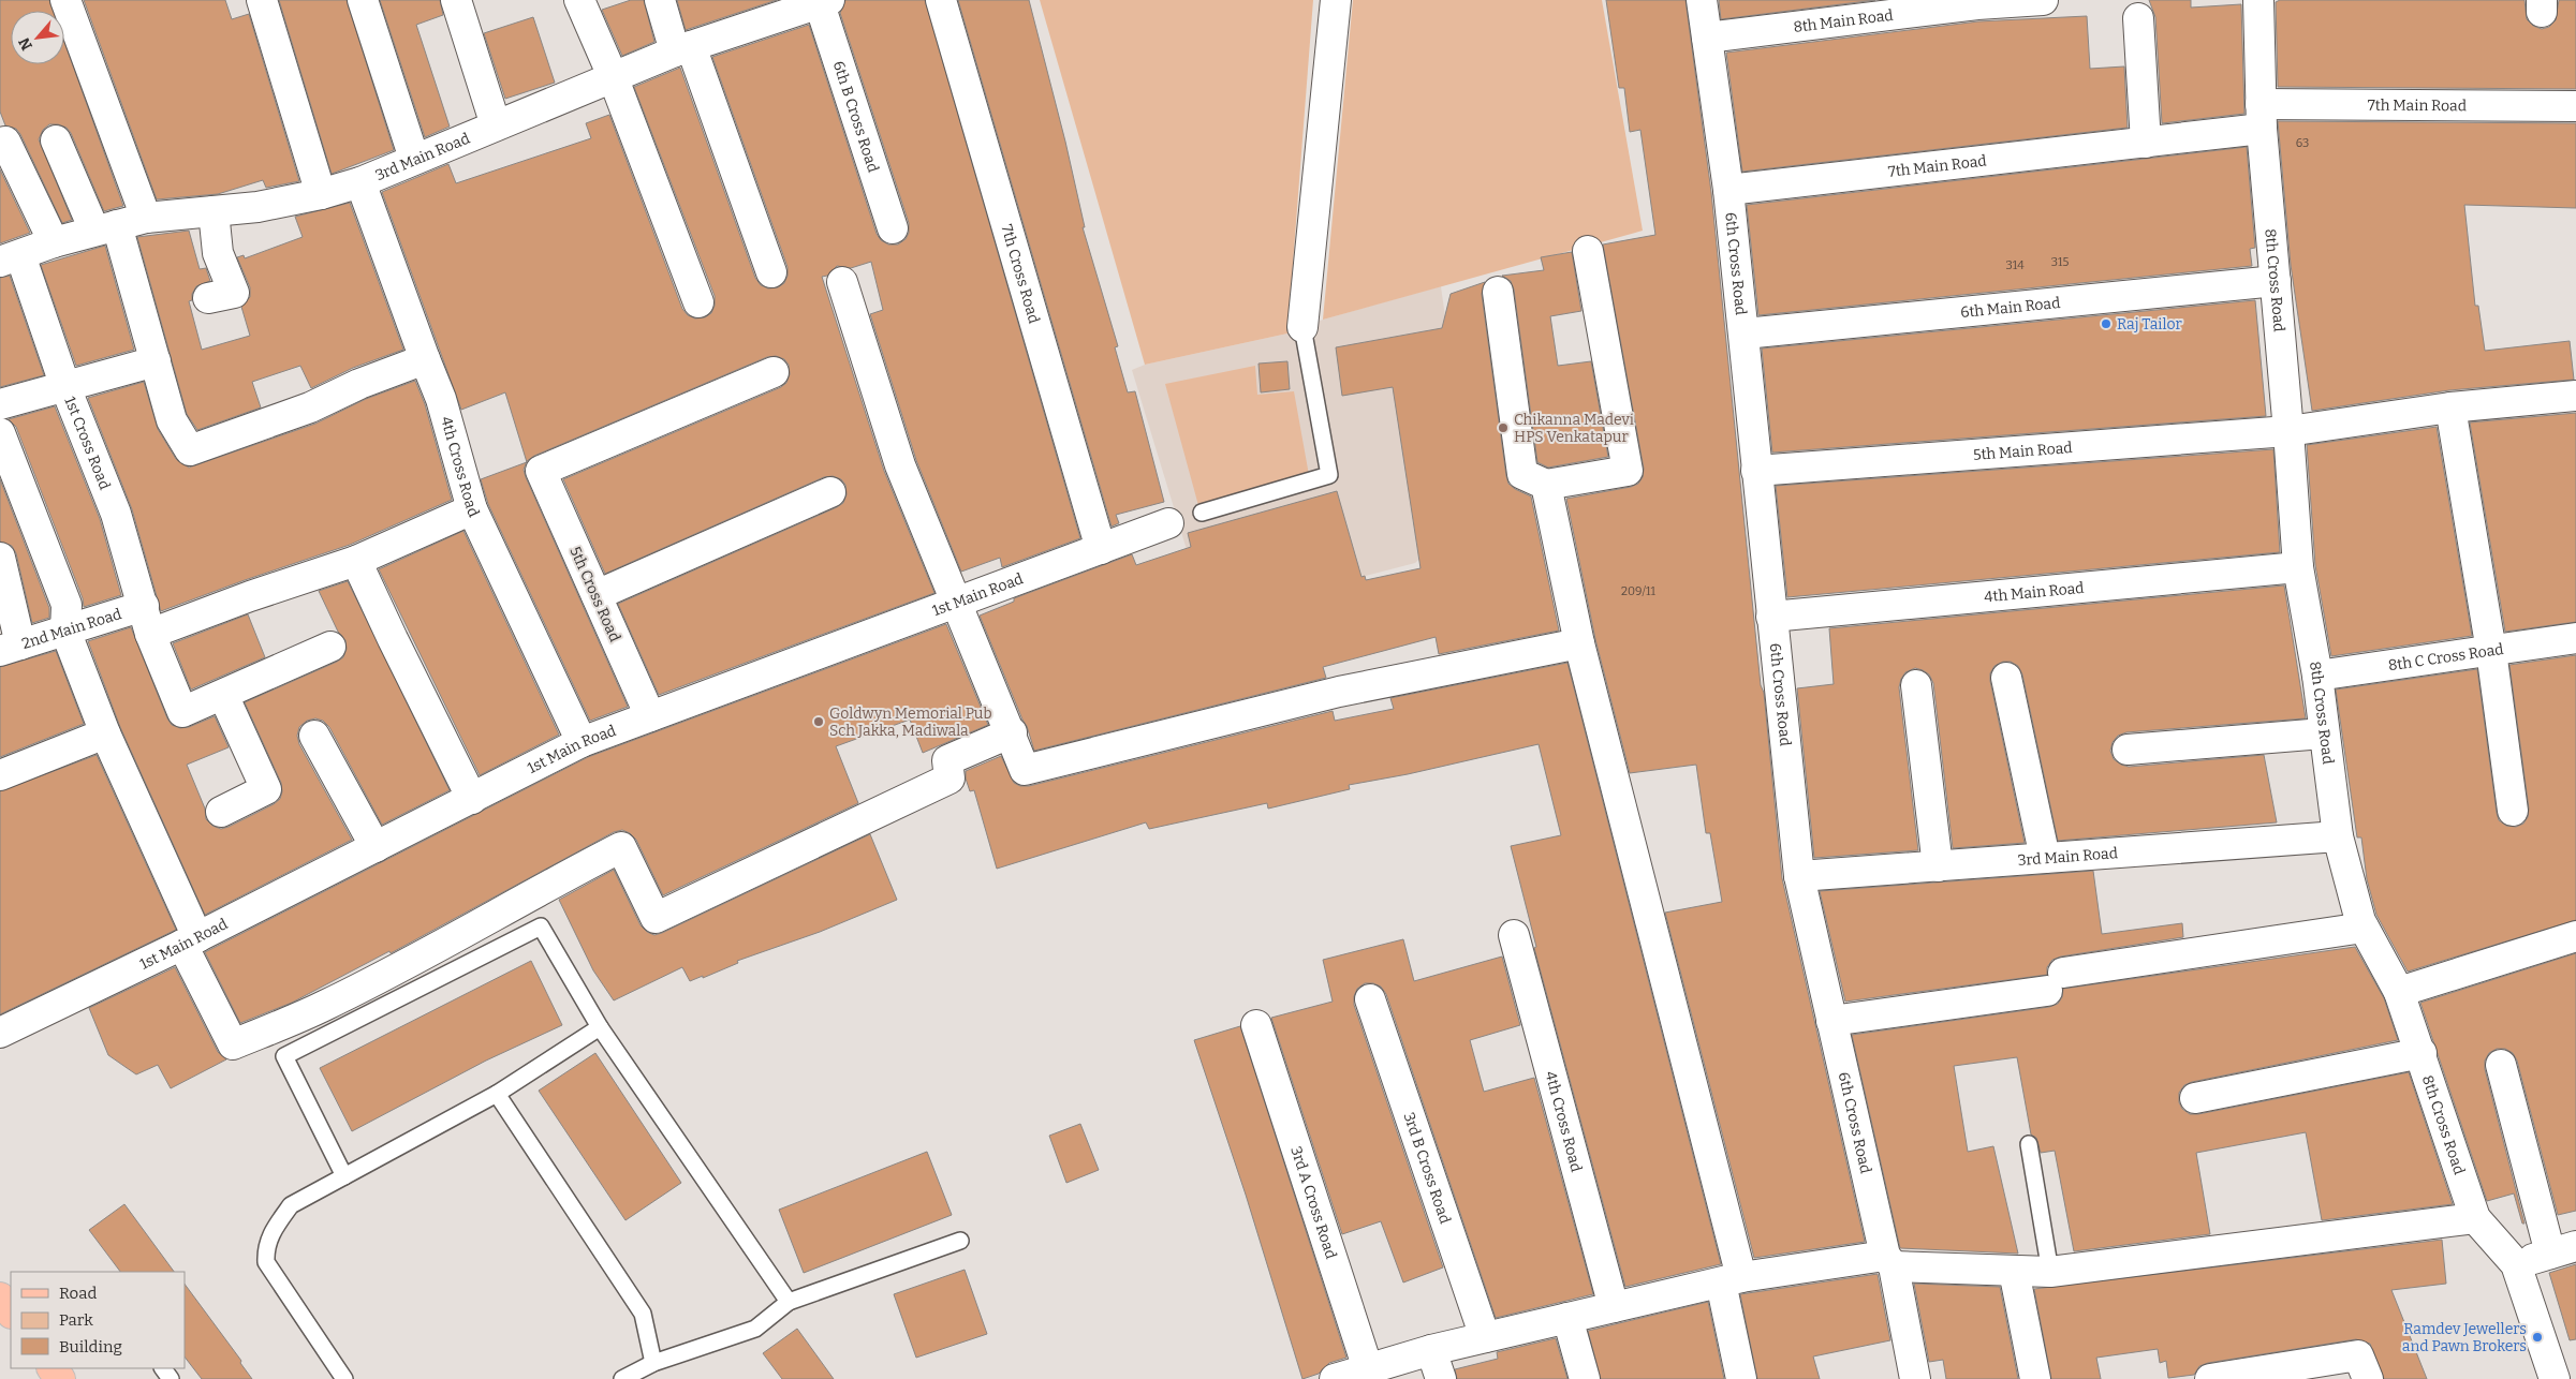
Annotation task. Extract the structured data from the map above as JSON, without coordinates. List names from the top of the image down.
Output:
{
  "streets": {
    "street": [
      "8th Main Road",
      "7th Main Road",
      "6th B Cross Road",
      "3rd Main Road",
      "6th Cross Road",
      "7th Cross Road",
      "8th Cross Road",
      "6th Main Road",
      "1st Cross Road",
      "5th Main Road",
      "4th Cross Road",
      "4th Main Road",
      "5th Cross Road",
      "1st Main Road",
      "2nd Main Road",
      "8th C Cross Road",
      "3rd B Cross Road",
      "3rd A Cross Road"
    ]
  },
  "crossings": [
    ["8th Main Road", "6th Cross Road"],
    ["7th Main Road", "6th Cross Road"],
    ["7th Main Road", "8th Cross Road"],
    ["6th B Cross Road", "3rd Main Road"],
    ["3rd Main Road", "6th Cross Road"],
    ["3rd Main Road", "8th Cross Road"],
    ["3rd Main Road", "1st Cross Road"],
    ["3rd Main Road", "4th Cross Road"],
    ["6th Cross Road", "6th Main Road"],
    ["6th Cross Road", "5th Main Road"],
    ["6th Cross Road", "4th Main Road"],
    ["7th Cross Road", "1st Main Road"],
    ["8th Cross Road", "6th Main Road"],
    ["8th Cross Road", "5th Main Road"],
    ["8th Cross Road", "4th Main Road"],
    ["8th Cross Road", "8th C Cross Road"],
    ["1st Cross Road", "2nd Main Road"],
    ["4th Cross Road", "1st Main Road"],
    ["5th Cross Road", "1st Main Road"]
  ],
  "places": [
    "Raj Tailor",
    "Chikanna Madevi HPS Venkatapur",
    "Goldwyn Memorial Pub Sch Jakka, Madiwala",
    "Ramdev Jewellers and Pawn Brokers"
  ],
  "house_numbers": [
    "63",
    "315",
    "314",
    "209/11"
  ],
  "legend": ["Road", "Park", "Building"],
  "north": "bottom left"
}
